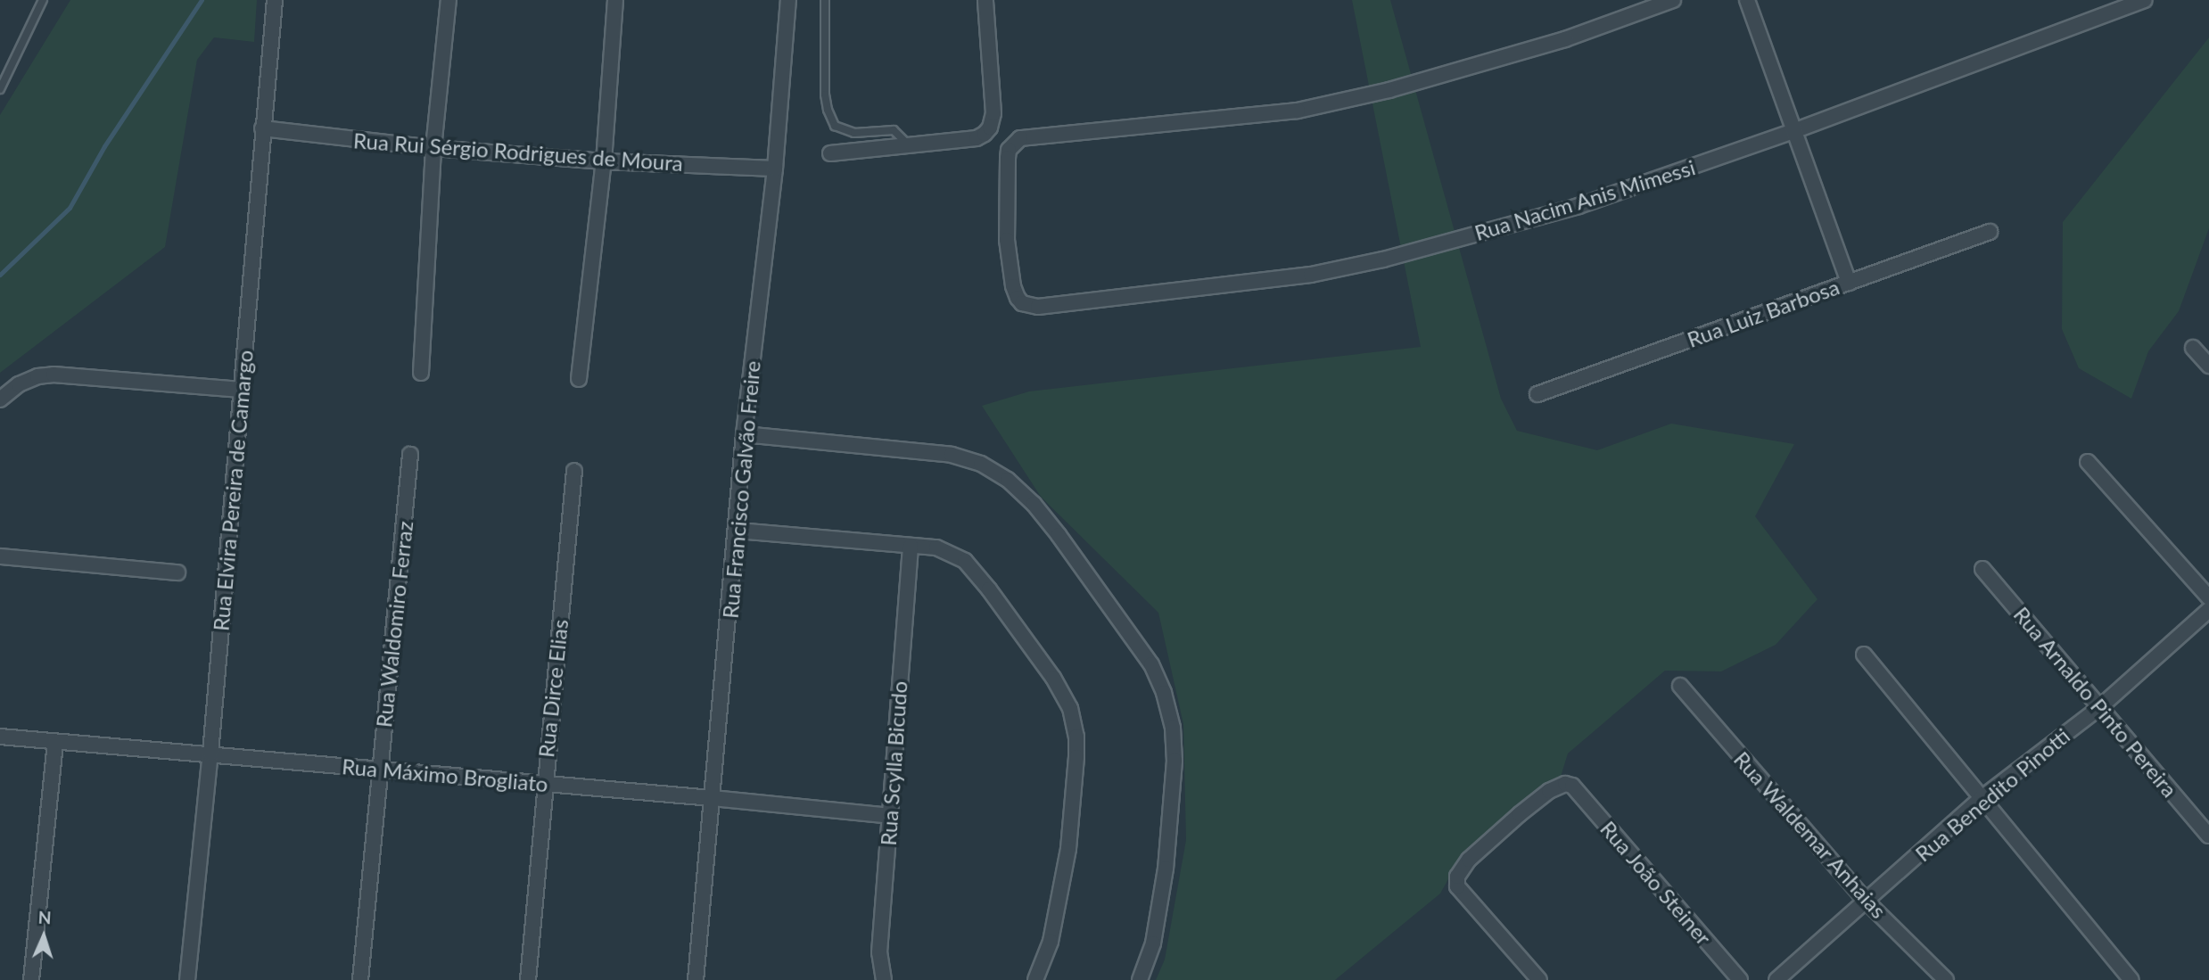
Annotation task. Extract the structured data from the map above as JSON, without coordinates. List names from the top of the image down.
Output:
{
  "streets": {
    "street": [
      "Rua Rui Sérgio Rodrigues de Moura",
      "Rua Nacim Anis Mimessi",
      "Rua Luiz Barbosa",
      "Rua Francisco Galvão Freire",
      "Rua Elvira Pereira de Camargo",
      "Rua Waldomiro Ferraz",
      "Rua Dirce Elias",
      "Rua Arnaldo Pinto Pereira",
      "Rua Scylla Bicudo",
      "Rua Máximo Brogliato",
      "Rua Benedito Pinotti",
      "Rua Waldemar Anhaias",
      "Rua João Steiner"
    ]
  },
  "crossings": [
    ["Rua Rui Sérgio Rodrigues de Moura", "Rua Francisco Galvão Freire"],
    ["Rua Rui Sérgio Rodrigues de Moura", "Rua Elvira Pereira de Camargo"],
    ["Rua Francisco Galvão Freire", "Rua Máximo Brogliato"],
    ["Rua Elvira Pereira de Camargo", "Rua Máximo Brogliato"],
    ["Rua Waldomiro Ferraz", "Rua Máximo Brogliato"],
    ["Rua Dirce Elias", "Rua Máximo Brogliato"],
    ["Rua Arnaldo Pinto Pereira", "Rua Benedito Pinotti"],
    ["Rua Scylla Bicudo", "Rua Máximo Brogliato"],
    ["Rua Benedito Pinotti", "Rua Waldemar Anhaias"]
  ],
  "north": "top"
}
